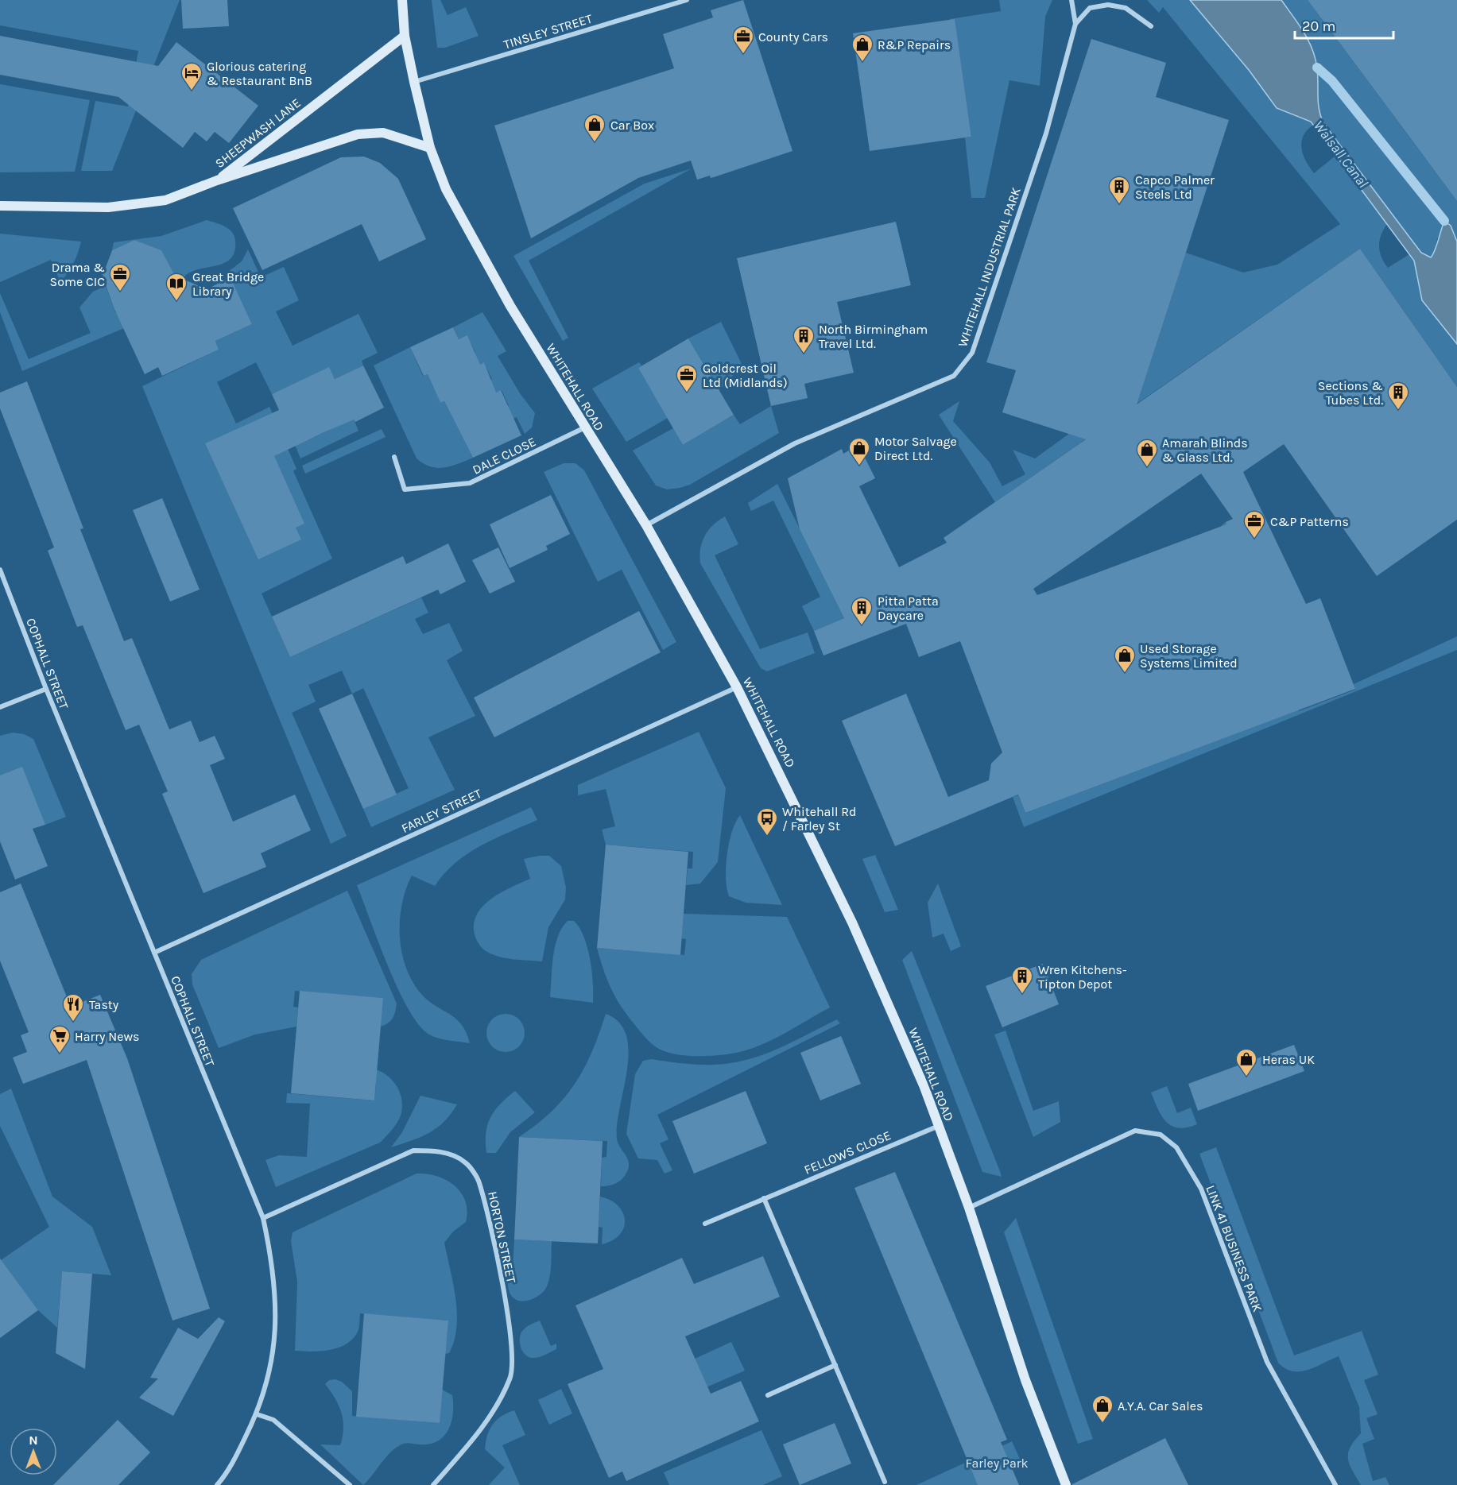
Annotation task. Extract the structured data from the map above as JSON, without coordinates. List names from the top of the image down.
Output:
{
  "streets": {
    "main road": ["SHEEPWASH LANE", "WHITEHALL ROAD"],
    "street": [
      "TINSLEY STREET",
      "WHITEHALL INDUSTRIAL PARK",
      "DALE CLOSE",
      "COPHALL STREET",
      "FARLEY STREET",
      "FELLOWS CLOSE",
      "HORTON STREET",
      "LINK 41 BUSINESS PARK"
    ]
  },
  "crossings": [
    ["TINSLEY STREET", "WHITEHALL ROAD"],
    ["SHEEPWASH LANE", "WHITEHALL ROAD"],
    ["WHITEHALL INDUSTRIAL PARK", "WHITEHALL ROAD"],
    ["WHITEHALL ROAD", "DALE CLOSE"],
    ["WHITEHALL ROAD", "FARLEY STREET"],
    ["WHITEHALL ROAD", "FELLOWS CLOSE"],
    ["WHITEHALL ROAD", "LINK 41 BUSINESS PARK"],
    ["COPHALL STREET", "FARLEY STREET"],
    ["COPHALL STREET", "HORTON STREET"]
  ],
  "water": ["Walsall Canal"],
  "parks": ["Farley Park"],
  "places": {
    "office": [
      "County Cars",
      "Drama & Some CIC",
      "Goldcrest Oil Ltd (Midlands)",
      "C&P Patterns"
    ],
    "shop": [
      "R&P Repairs",
      "Car Box",
      "Motor Salvage Direct Ltd.",
      "Amarah Blinds & Glass Ltd.",
      "Used Storage Systems Limited",
      "Heras UK",
      "A.Y.A. Car Sales"
    ],
    "hotel": ["Glorious catering & Restaurant BnB"],
    "building": [
      "Capco Palmer Steels Ltd",
      "North Birmingham Travel Ltd.",
      "Sections & Tubes Ltd.",
      "Pitta Patta Daycare",
      "Wren Kitchens- Tipton Depot"
    ],
    "library": ["Great Bridge Library"],
    "bus stop": ["Whitehall Rd / Farley St"],
    "restaurant": ["Tasty"],
    "supermarket": ["Harry News"]
  },
  "scale_bar": "20 m",
  "north": "top"
}
